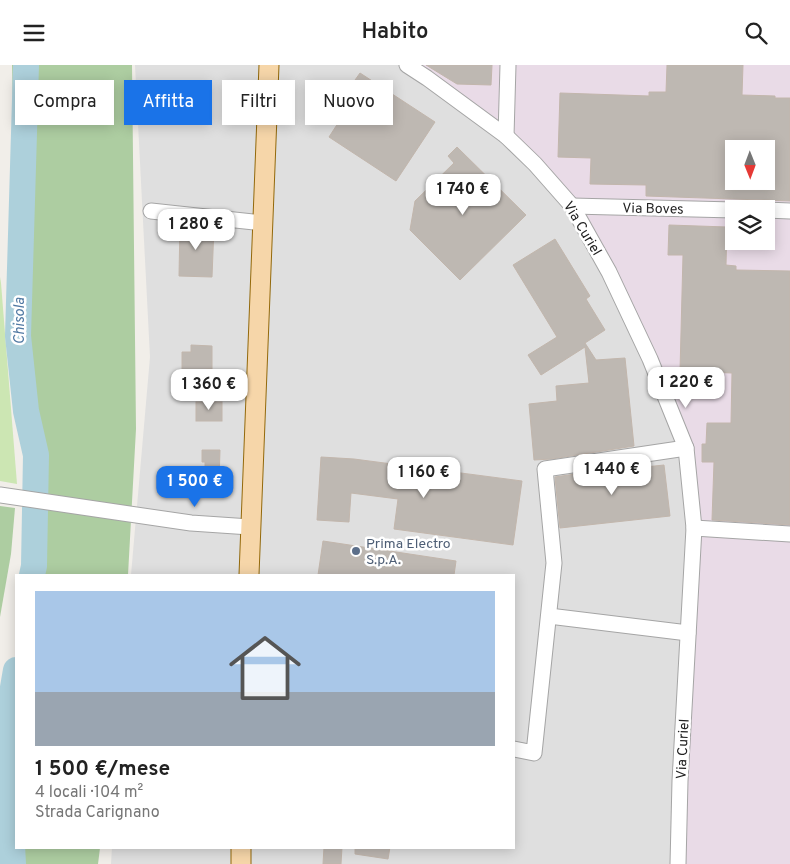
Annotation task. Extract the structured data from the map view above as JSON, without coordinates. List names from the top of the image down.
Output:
{
  "streets": {
    "street": ["Via Boves", "Via Curiel"]
  },
  "crossings": [
    ["Via Boves", "Via Curiel"]
  ],
  "water": ["Chisola"],
  "places": ["Prima Electro S.p.A."],
  "north": "bottom",
  "page": {
    "header": "Habito",
    "chip": [
      "Compra",
      "Affitta",
      "Filtri",
      "Nuovo"
    ],
    "price": [
      "1 740 €",
      "1 280 €",
      "1 220 €",
      "1 360 €",
      "1 440 €",
      "1 160 €",
      "1 500 €"
    ],
    "list": [
      {
        "name": "1 500 €/mese",
        "note": "4 locali · 104 m² · Strada Carignano"
      }
    ]
  }
}
